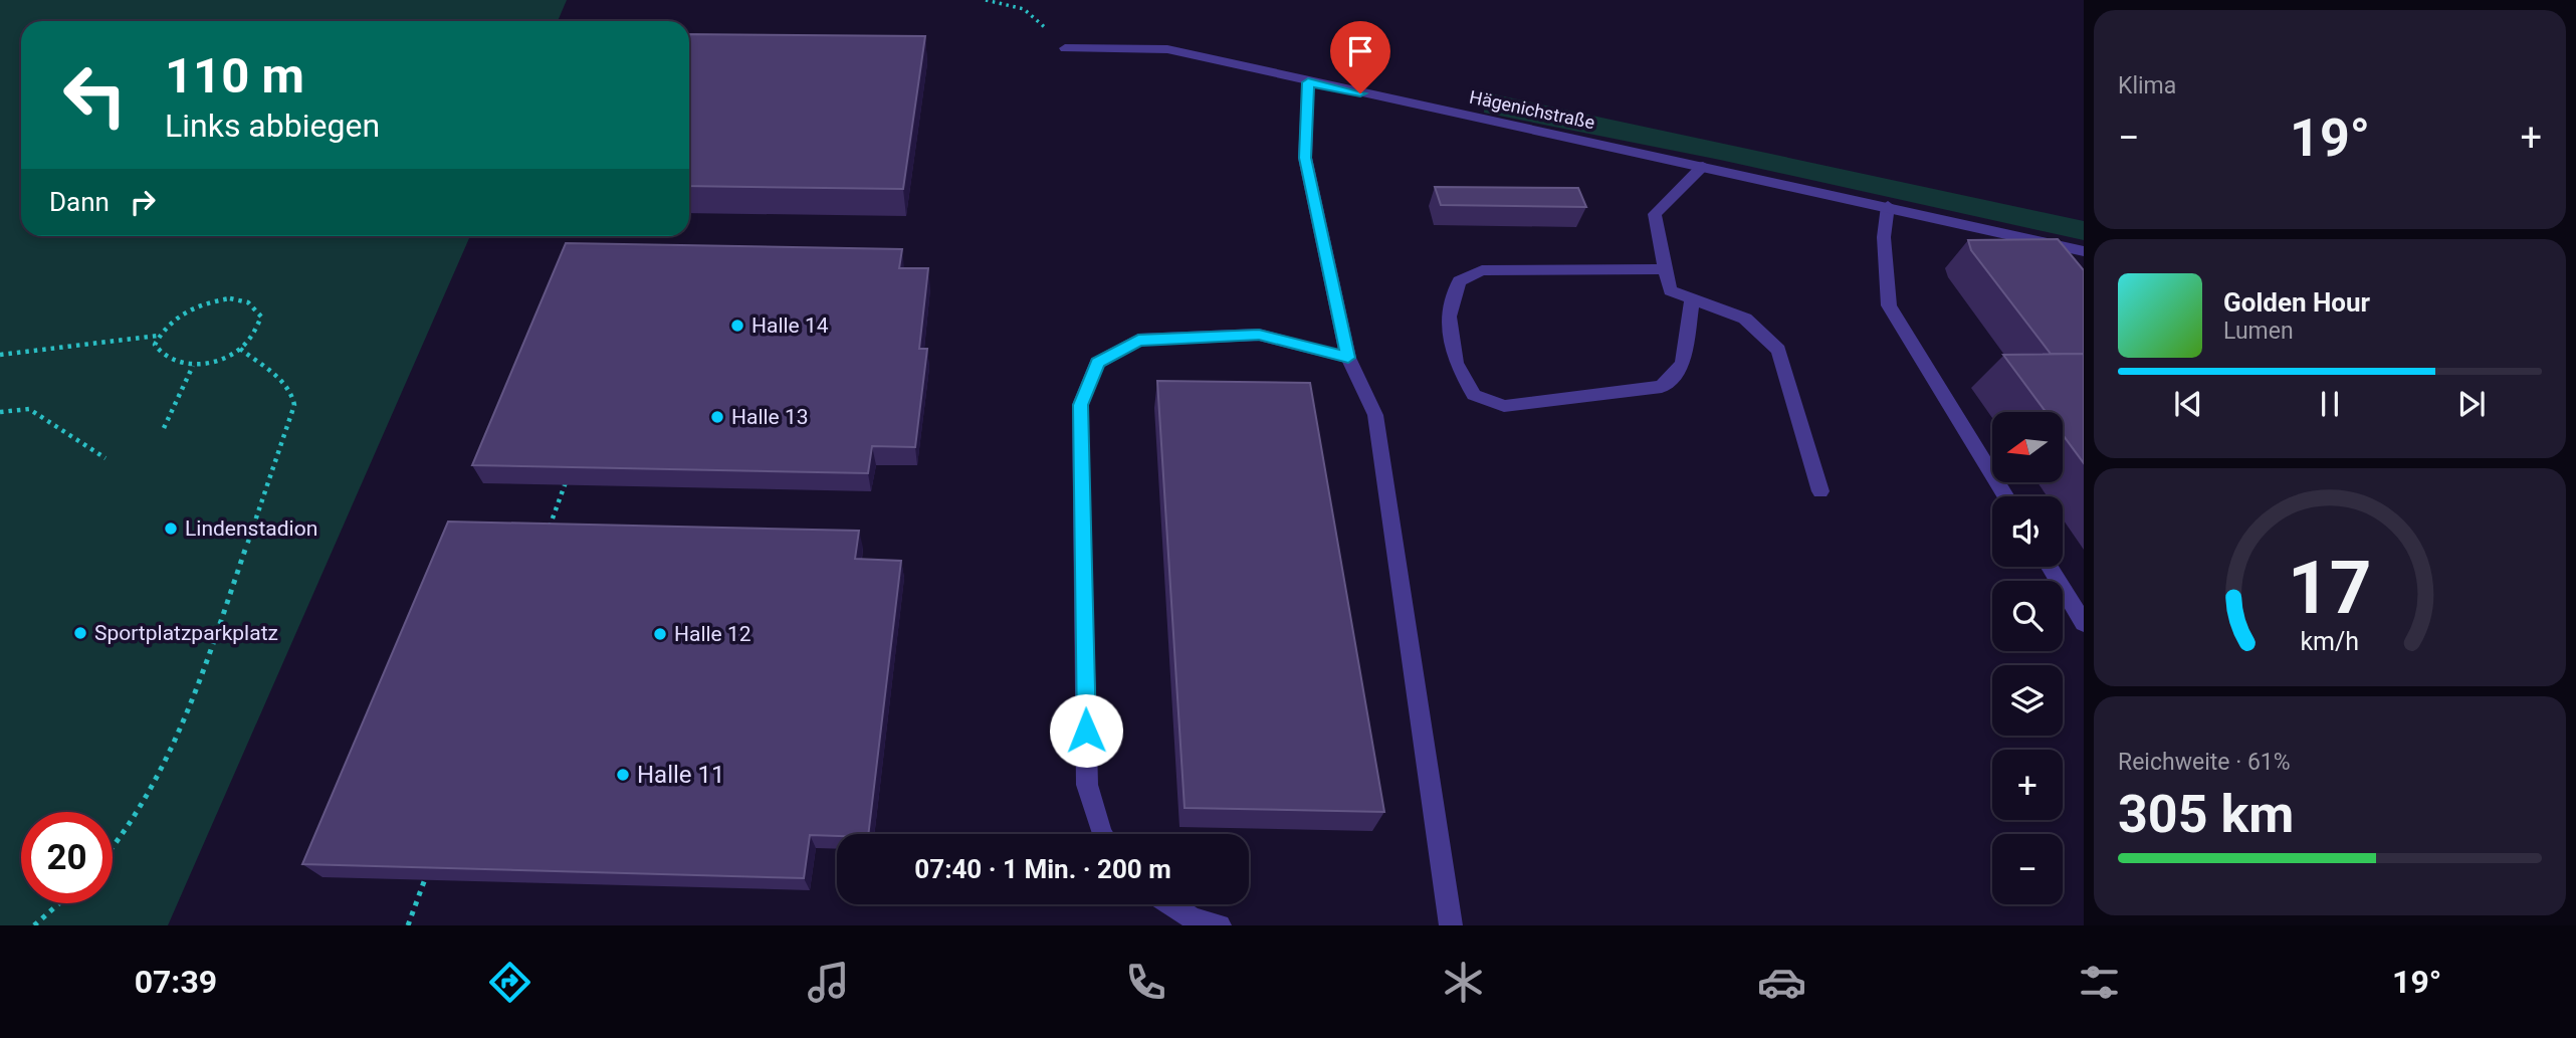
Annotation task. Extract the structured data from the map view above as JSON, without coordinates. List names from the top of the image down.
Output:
{
  "streets": {
    "street": ["Hägenichstraße"]
  },
  "places": [
    "Halle 14",
    "Halle 13",
    "Lindenstadion",
    "Sportplatzparkplatz",
    "Halle 12",
    "Halle 11"
  ],
  "north": "left",
  "page": {
    "tile": [
      "Klima",
      ["Reichweite · 61%", "305 km"]
    ],
    "turn": ["110 m", "Links abbiegen"],
    "heat": ["−", "19°", "+"],
    "then": "Dann",
    "song": ["Golden Hour", "Lumen"],
    "map_buttons": ["+", "−"],
    "limit": "20",
    "trip": "07:40 · 1 Min. · 200 m",
    "tabs": ["07:39", "19°"],
    "gauge": ["17", "km/h"]
  }
}
